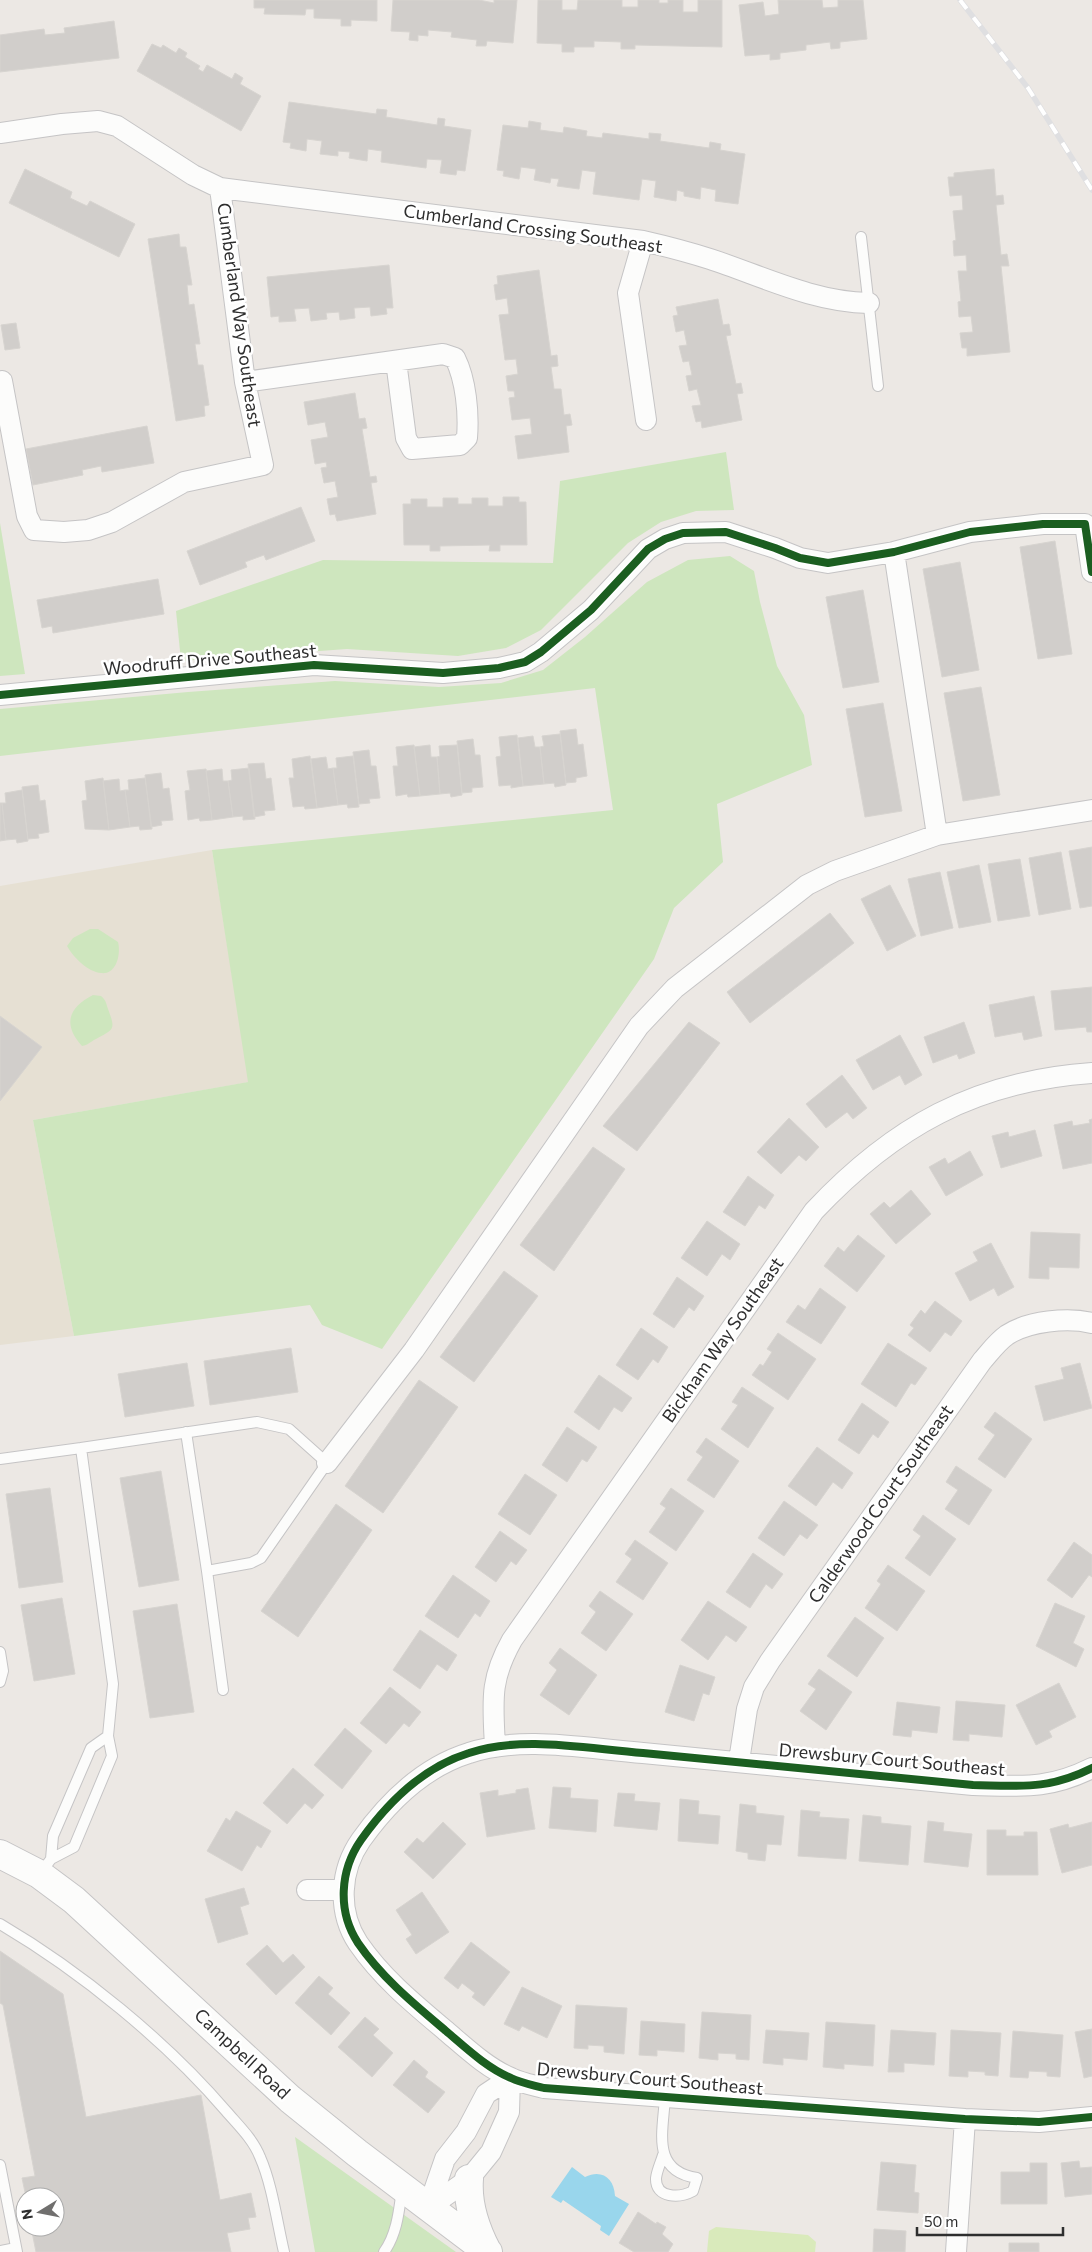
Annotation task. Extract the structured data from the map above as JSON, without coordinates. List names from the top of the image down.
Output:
{
  "streets": {
    "street": [
      "Cumberland Crossing Southeast",
      "Cumberland Way Southeast",
      "Woodruff Drive Southeast",
      "Bickham Way Southeast",
      "Calderwood Court Southeast",
      "Drewsbury Court Southeast",
      "Campbell Road"
    ]
  },
  "crossings": [
    ["Cumberland Crossing Southeast", "Cumberland Way Southeast"],
    ["Bickham Way Southeast", "Drewsbury Court Southeast"],
    ["Calderwood Court Southeast", "Drewsbury Court Southeast"]
  ],
  "scale_bar": "50 m",
  "north": "left"
}
